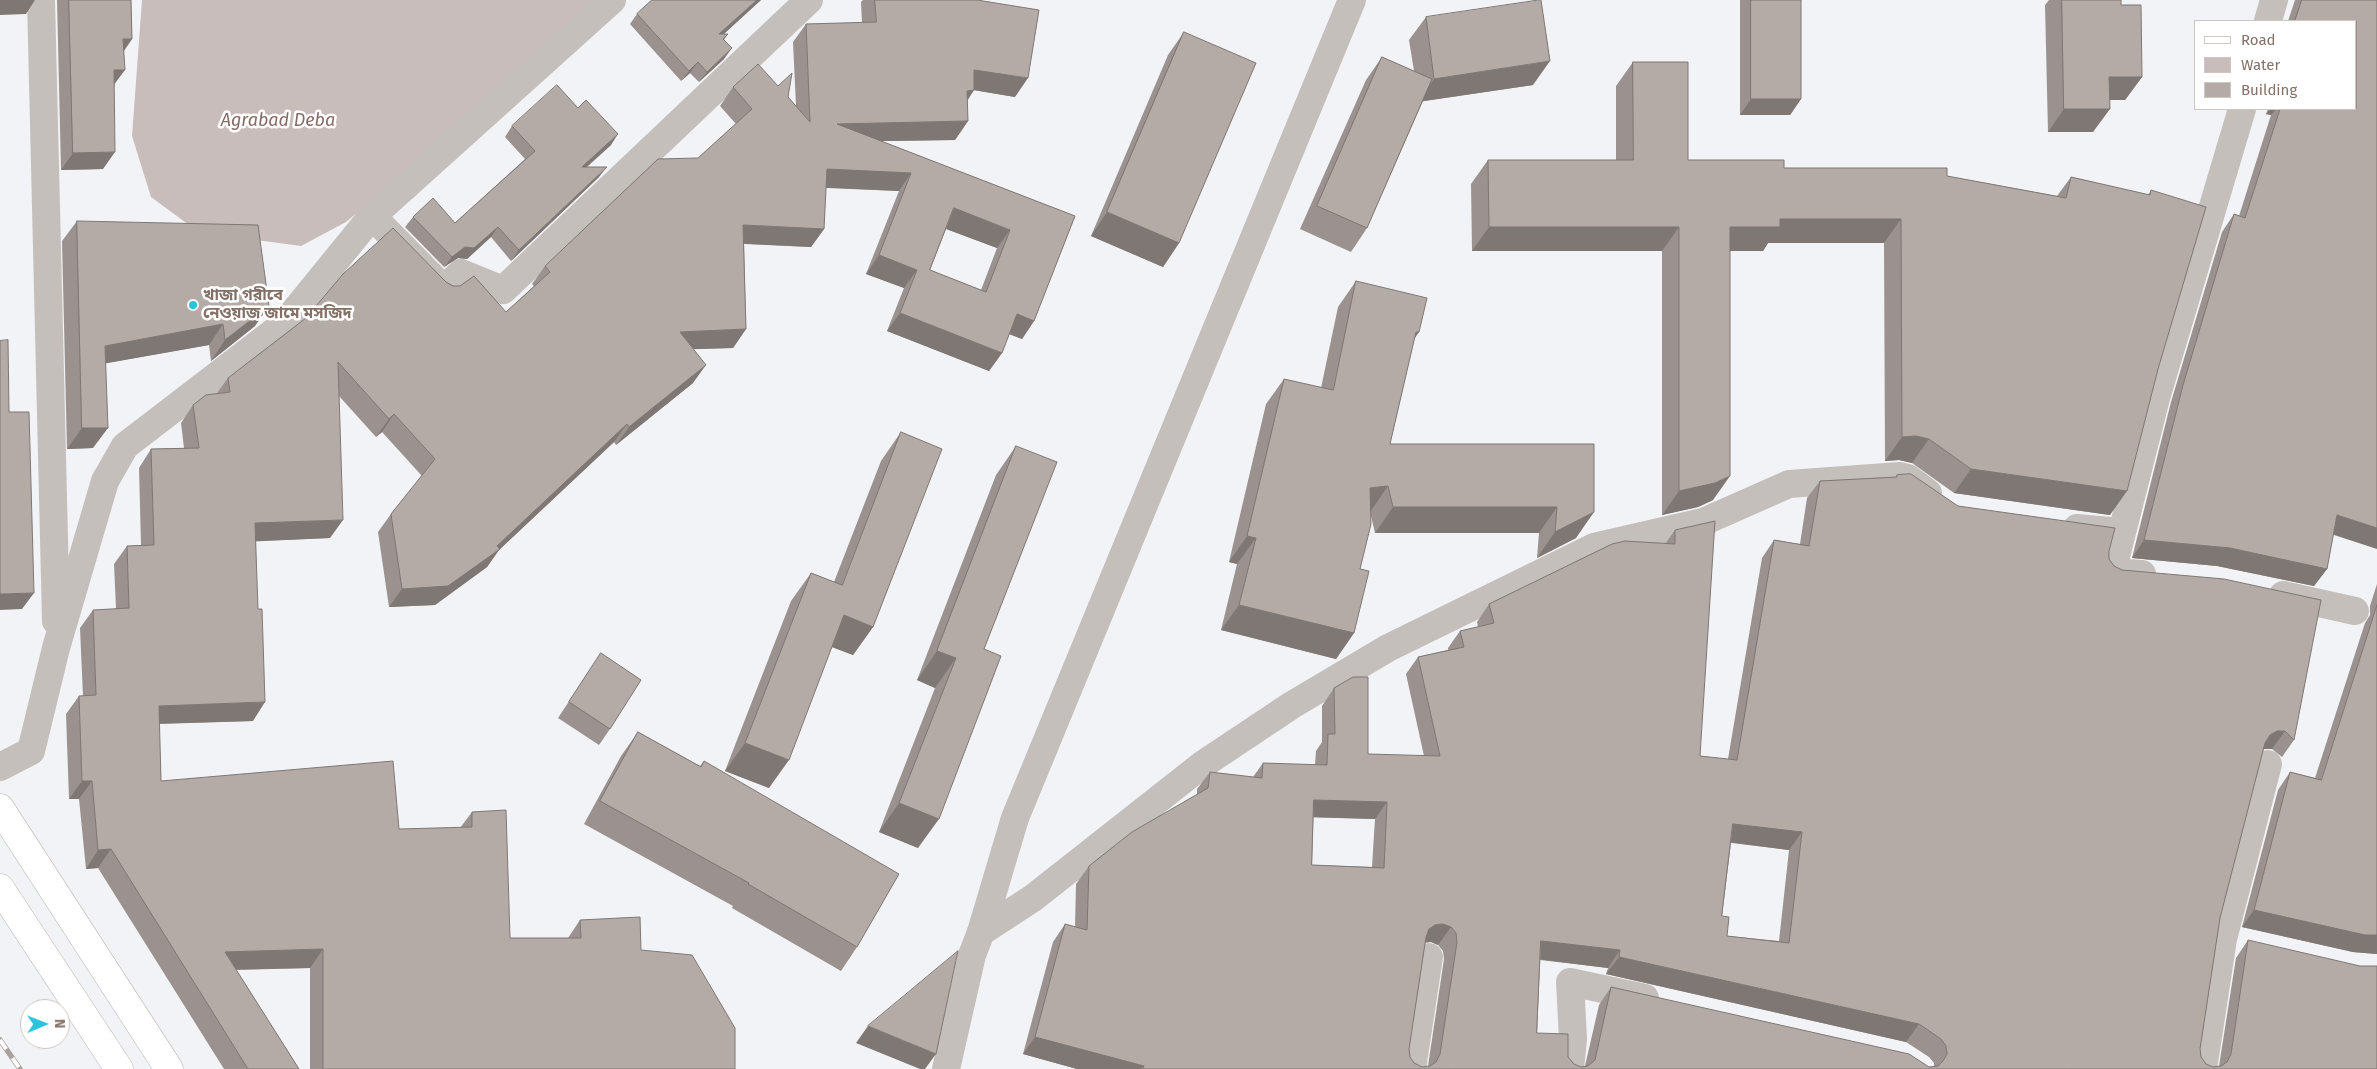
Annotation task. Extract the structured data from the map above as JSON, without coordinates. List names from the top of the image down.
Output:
{
  "water": ["Agrabad Deba"],
  "places": ["খাজা গরীবে নেওয়াজ জামে মসজিদ"],
  "legend": ["Road", "Water", "Building"],
  "north": "right"
}
